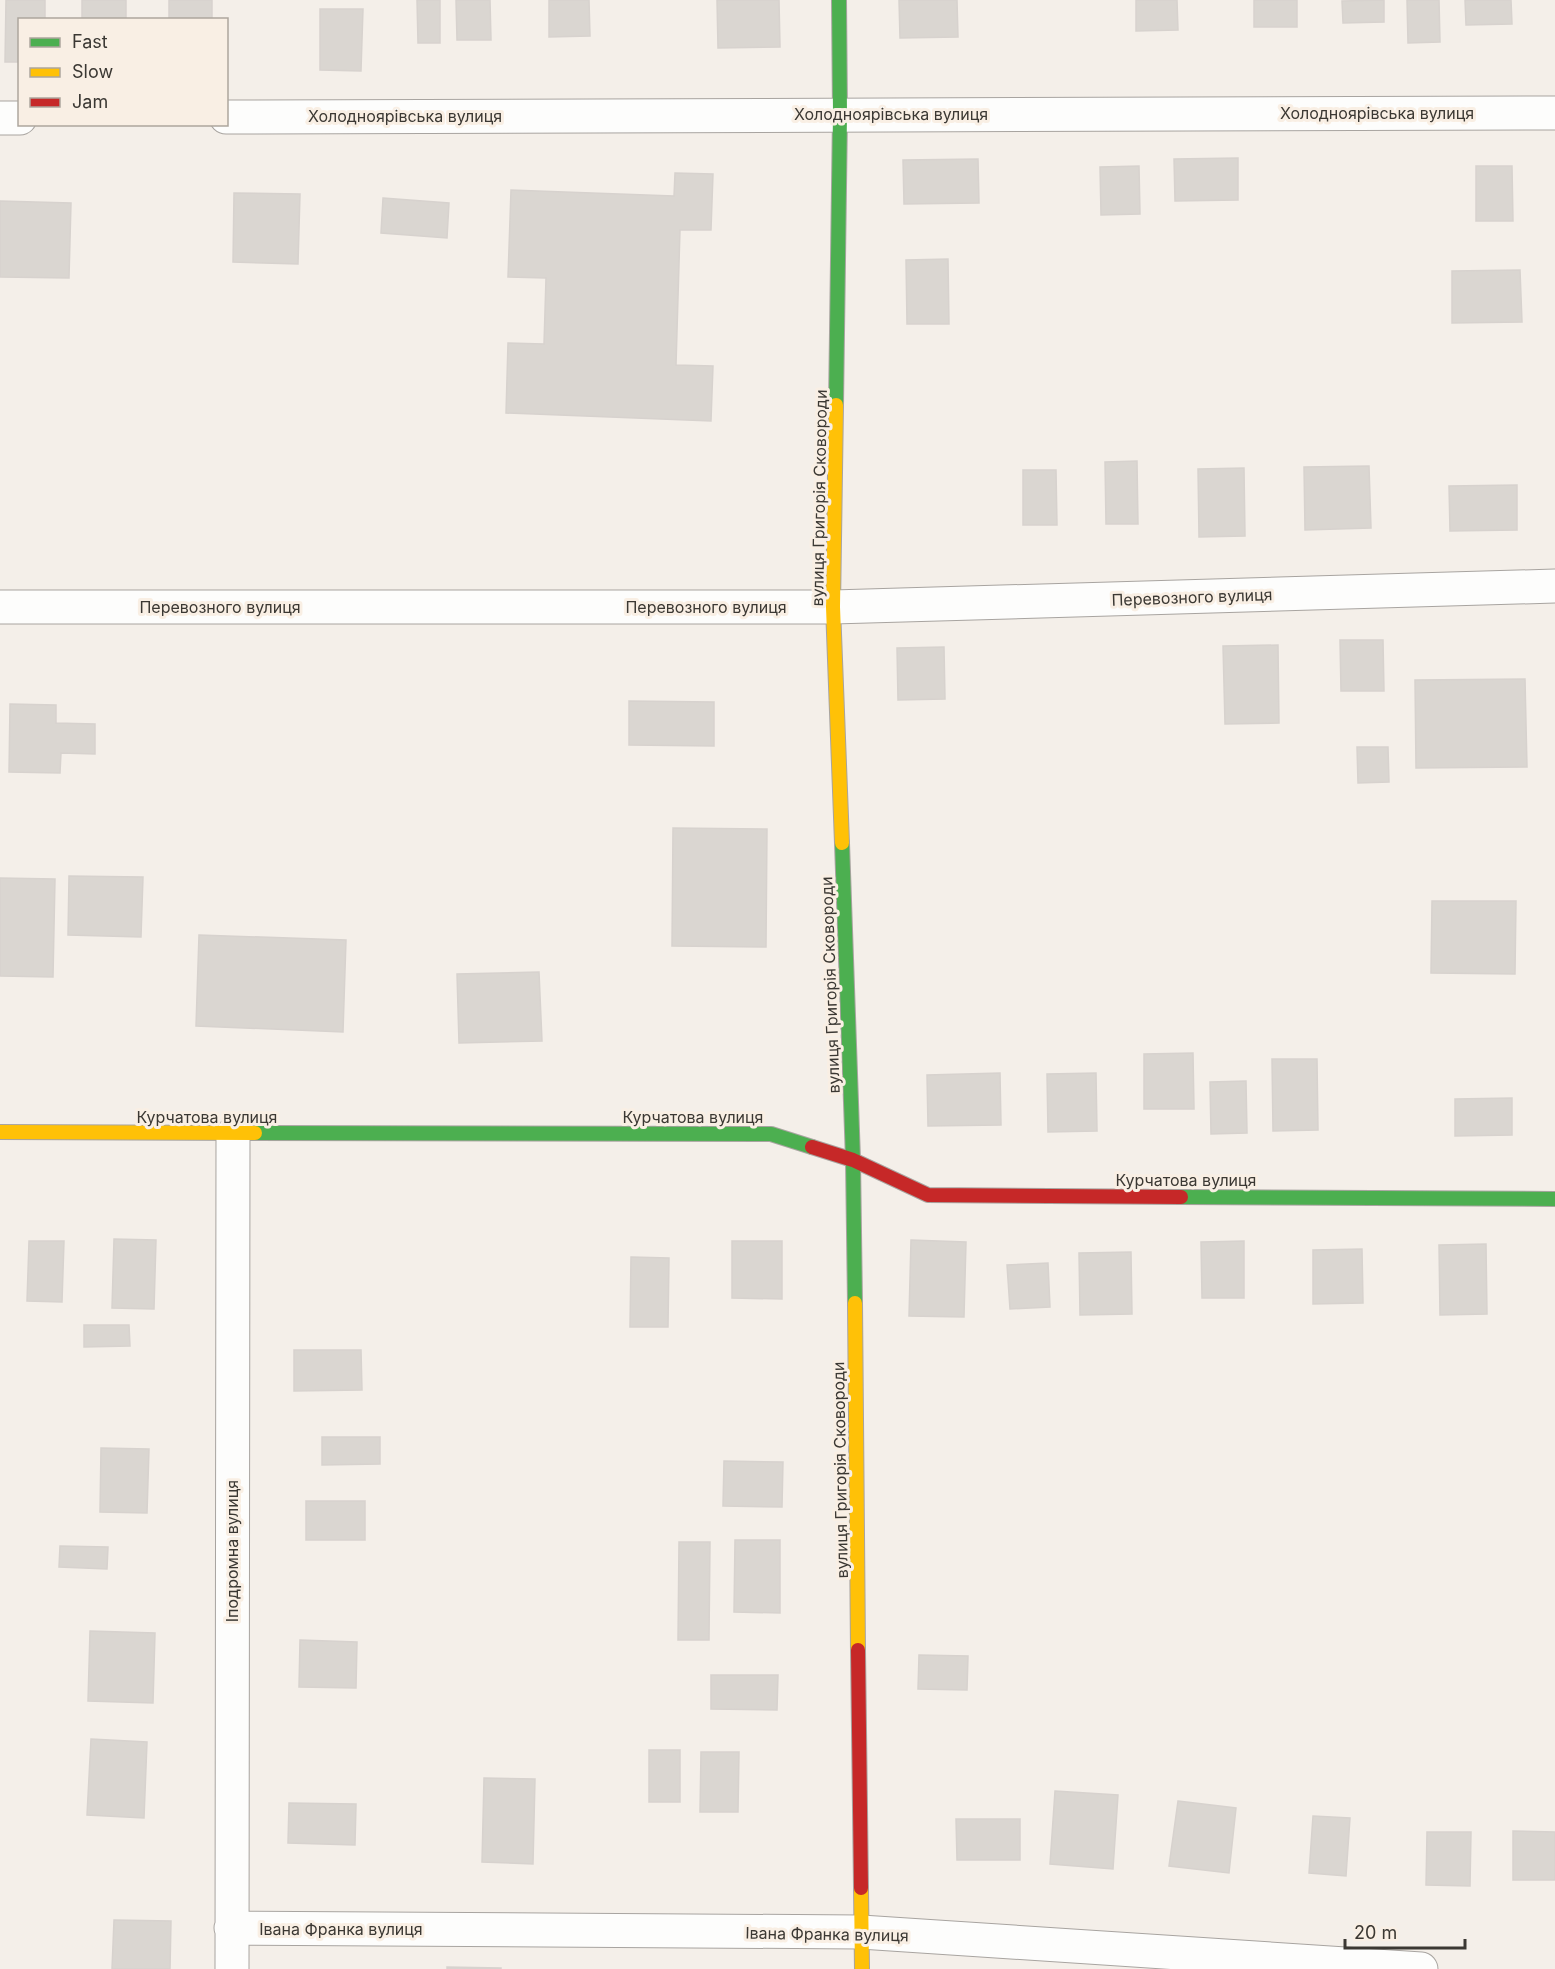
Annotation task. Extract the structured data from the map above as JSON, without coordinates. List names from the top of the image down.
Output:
{
  "streets": {
    "street": [
      "Холодноярівська вулиця",
      "вулиця Григорія Сковороди",
      "Перевозного вулиця",
      "Курчатова вулиця",
      "Іподромна вулиця",
      "Івана Франка вулиця"
    ]
  },
  "crossings": [
    ["Холодноярівська вулиця", "вулиця Григорія Сковороди"],
    ["вулиця Григорія Сковороди", "Перевозного вулиця"],
    ["вулиця Григорія Сковороди", "Курчатова вулиця"],
    ["вулиця Григорія Сковороди", "Івана Франка вулиця"],
    ["Курчатова вулиця", "Іподромна вулиця"],
    ["Іподромна вулиця", "Івана Франка вулиця"]
  ],
  "legend": ["Fast", "Slow", "Jam"],
  "scale_bar": "20 m"
}
